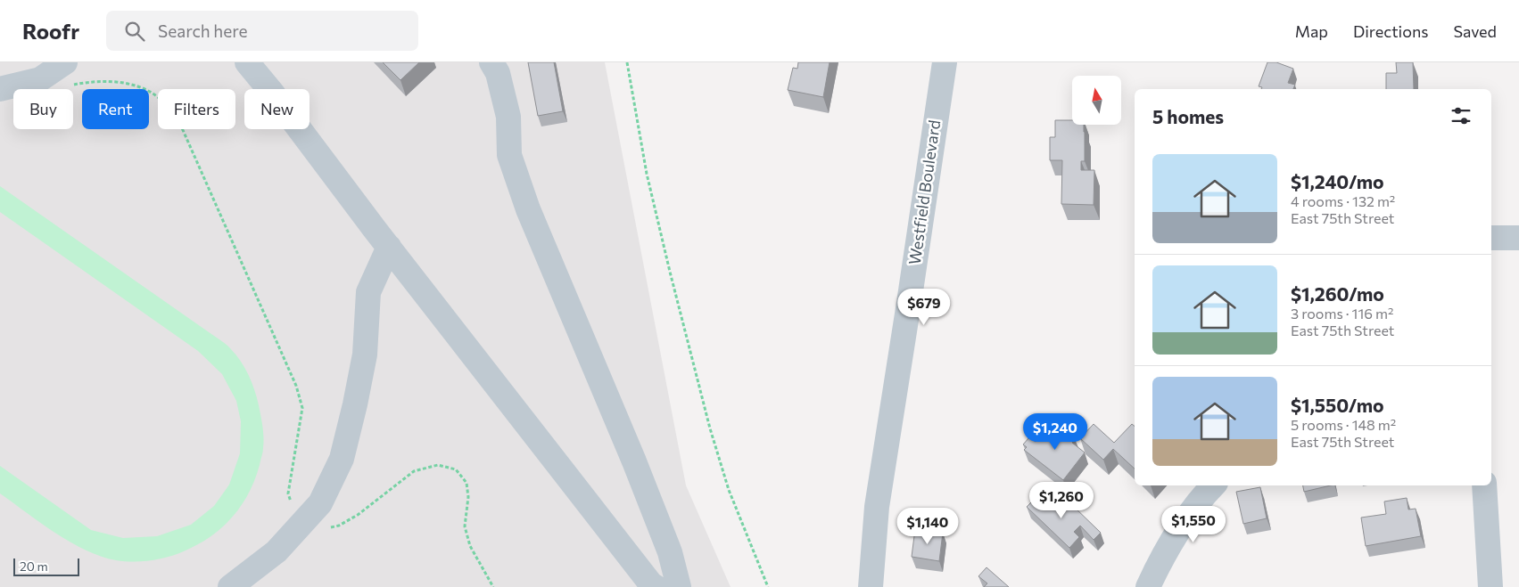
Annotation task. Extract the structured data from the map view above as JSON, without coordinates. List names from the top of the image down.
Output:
{
  "streets": {
    "street": ["Westfield Boulevard"]
  },
  "scale_bar": "20 m",
  "north": "top",
  "page": {
    "header": "Roofr",
    "search": "Search here",
    "nav": ["Map", "Directions", "Saved"],
    "chip": [
      "Buy",
      "Rent",
      "Filters",
      "New"
    ],
    "heading": "5 homes",
    "list": [
      {
        "name": "$1,240/mo",
        "note": "4 rooms · 132 m² · East 75th Street"
      },
      {
        "name": "$1,260/mo",
        "note": "3 rooms · 116 m² · East 75th Street"
      },
      {
        "name": "$1,550/mo",
        "note": "5 rooms · 148 m² · East 75th Street"
      }
    ],
    "price": [
      "$679",
      "$1,240",
      "$1,260",
      "$1,550",
      "$1,140"
    ],
    "scale": "20 m"
  }
}
